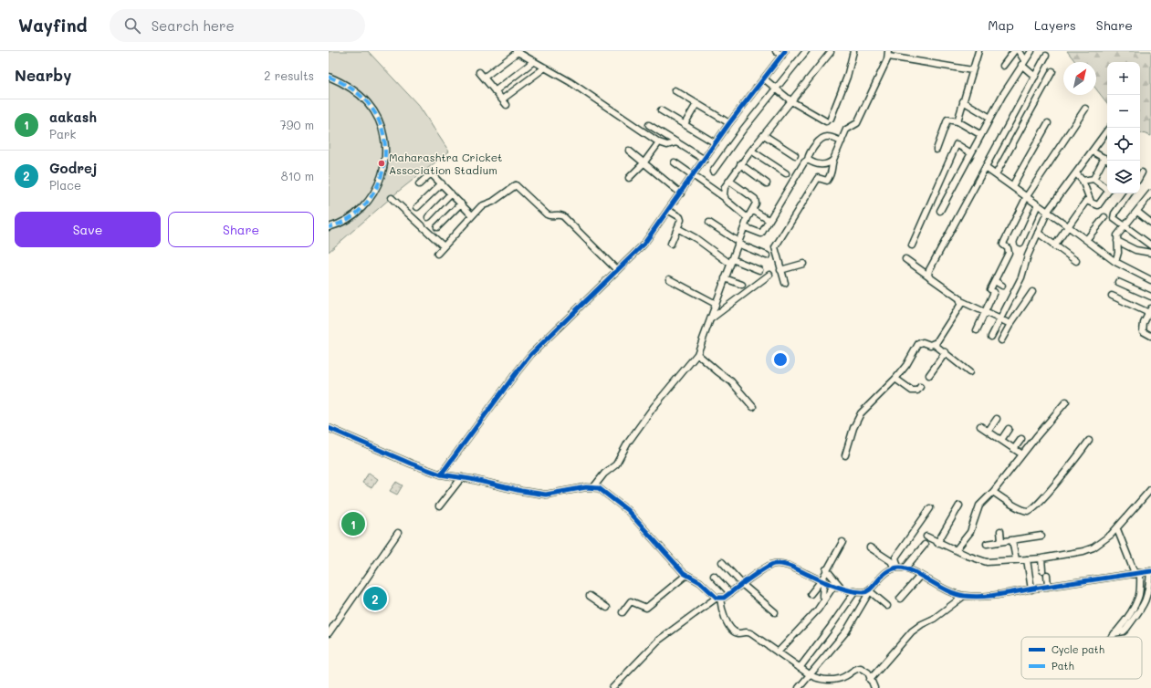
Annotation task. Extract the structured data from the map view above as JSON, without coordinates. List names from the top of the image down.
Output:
{
  "places": ["Maharashtra Cricket Association Stadium"],
  "legend": ["Cycle path", "Path"],
  "north": "top right",
  "page": {
    "header": "Wayfind",
    "search": "Search here",
    "nav": ["Map", "Layers", "Share"],
    "heading": ["Nearby", "2 results"],
    "map_buttons": ["+", "−"],
    "list": [
      {
        "mark": "1",
        "name": "aakash",
        "note": "Park",
        "value": "790 m"
      },
      {
        "mark": "2",
        "name": "Godrej",
        "note": "Place",
        "value": "810 m"
      }
    ],
    "buttons": ["Save", "Share"],
    "pins": ["1", "2"]
  }
}
